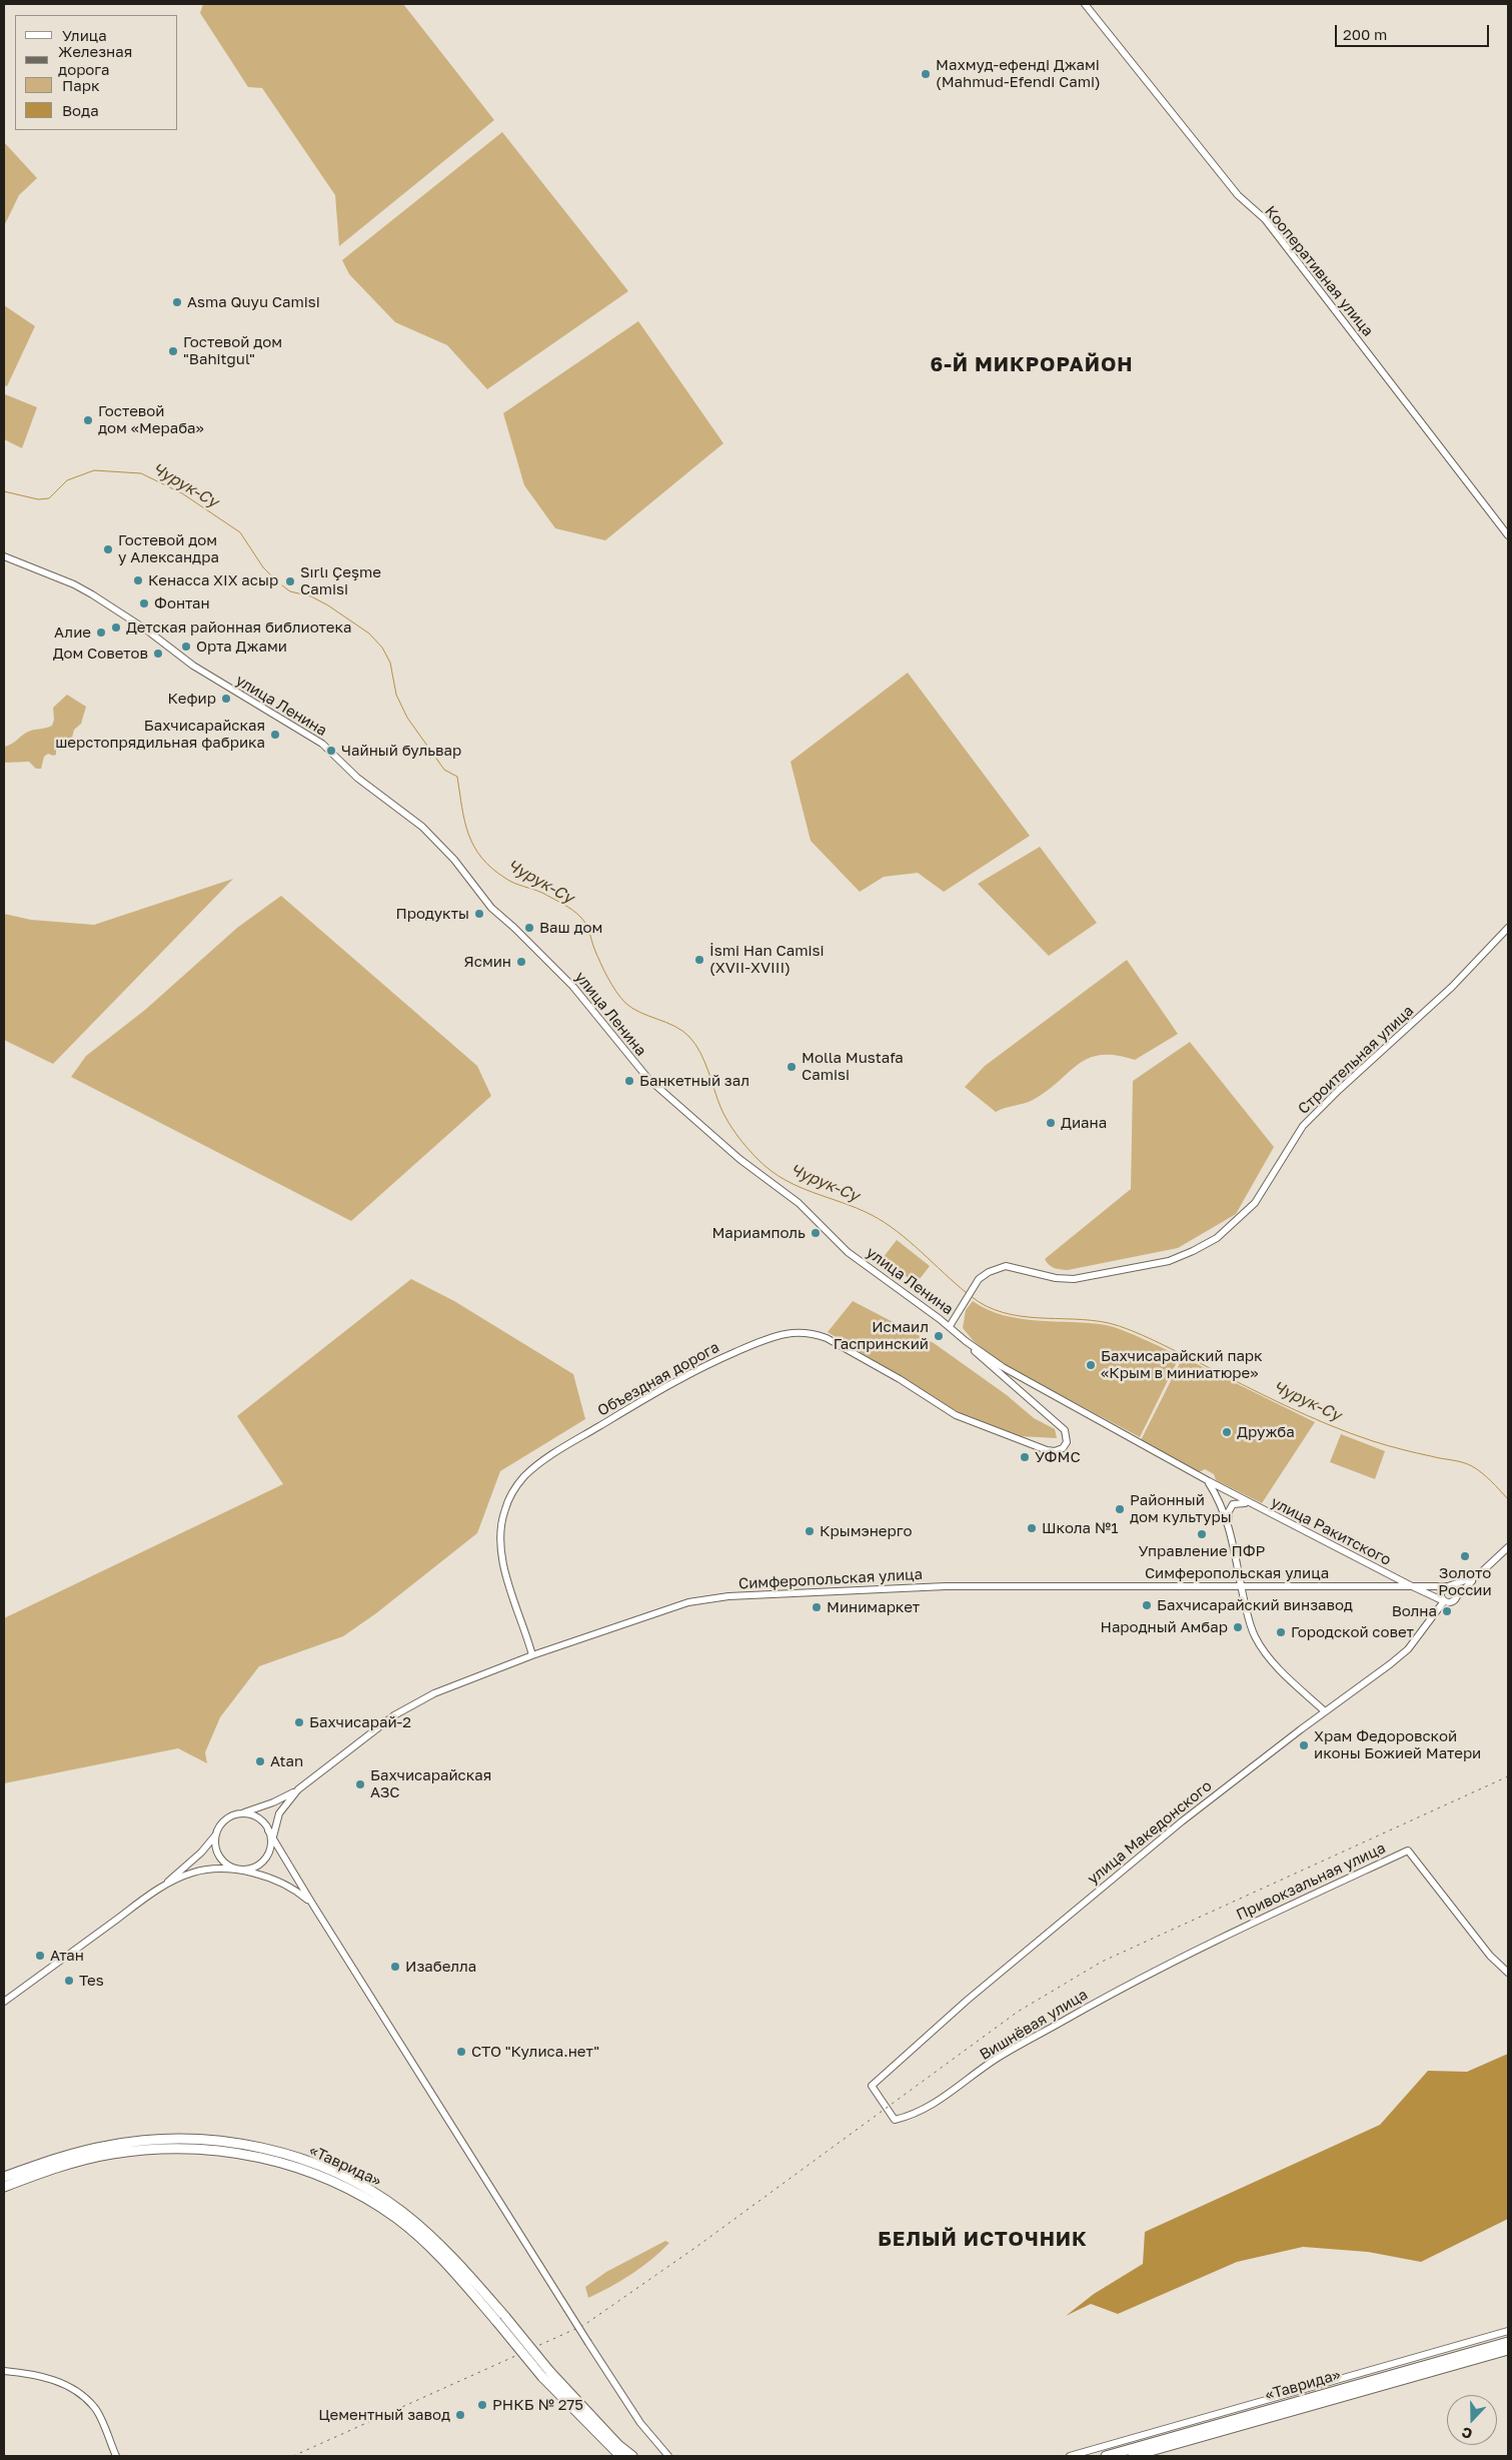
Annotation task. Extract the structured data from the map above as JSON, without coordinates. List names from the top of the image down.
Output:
{
  "streets": {
    "highway": ["«Таврида»"],
    "main road": [
      "Кооперативная улица",
      "улица Ленина",
      "Строительная улица",
      "Объездная дорога",
      "улица Ракитского",
      "Симферопольская улица",
      "улица Македонского",
      "Привокзальная улица",
      "Вишнёвая улица"
    ]
  },
  "crossings": [
    ["улица Ленина", "Строительная улица"],
    ["улица Ленина", "Объездная дорога"],
    ["улица Ленина", "улица Ракитского"],
    ["Объездная дорога", "Симферопольская улица"],
    ["улица Ракитского", "Симферопольская улица"],
    ["улица Ракитского", "улица Македонского"],
    ["Симферопольская улица", "улица Македонского"],
    ["улица Македонского", "Вишнёвая улица"],
    ["Привокзальная улица", "Вишнёвая улица"]
  ],
  "districts": ["6-Й МИКРОРАЙОН", "БЕЛЫЙ ИСТОЧНИК"],
  "water": ["Чурук-Су"],
  "places": [
    "Махмуд-ефенді Джамі (Mahmud-Efendi Cami)",
    "Asma Quyu Camisi",
    "Гостевой дом \"Bahitgul\"",
    "Гостевой дом «Мераба»",
    "Гостевой дом у Александра",
    "Кенасса XIX асыр",
    "Sırlı Çeşme Camisi",
    "Фонтан",
    "Детская районная библиотека",
    "Алие",
    "Орта Джами",
    "Дом Советов",
    "Кефир",
    "Бахчисарайская шерстопрядильная фабрика",
    "Чайный бульвар",
    "Продукты",
    "Ваш дом",
    "İsmi Han Camisi (XVII-XVIII)",
    "Ясмин",
    "Molla Mustafa Camisi",
    "Банкетный зал",
    "Диана",
    "Мариамполь",
    "Исмаил Гаспринский",
    "Бахчисарайский парк «Крым в миниатюре»",
    "Дружба",
    "УФМС",
    "Районный дом культуры",
    "Школа №1",
    "Крымэнерго",
    "Управление ПФР",
    "Золото России",
    "Бахчисарайский винзавод",
    "Минимаркет",
    "Волна",
    "Народный Амбар",
    "Городской совет",
    "Бахчисарай-2",
    "Xрам Федоровской иконы Божией Матери",
    "Atan",
    "Бахчисарайская АЗС",
    "Атан",
    "Изабелла",
    "Tes",
    "СТО \"Кулиса.нет\"",
    "РНКБ № 275",
    "Цементный завод"
  ],
  "legend": [
    "Улица",
    "Железная дорога",
    "Парк",
    "Вода"
  ],
  "scale_bar": "200 m",
  "north": "bottom"
}
